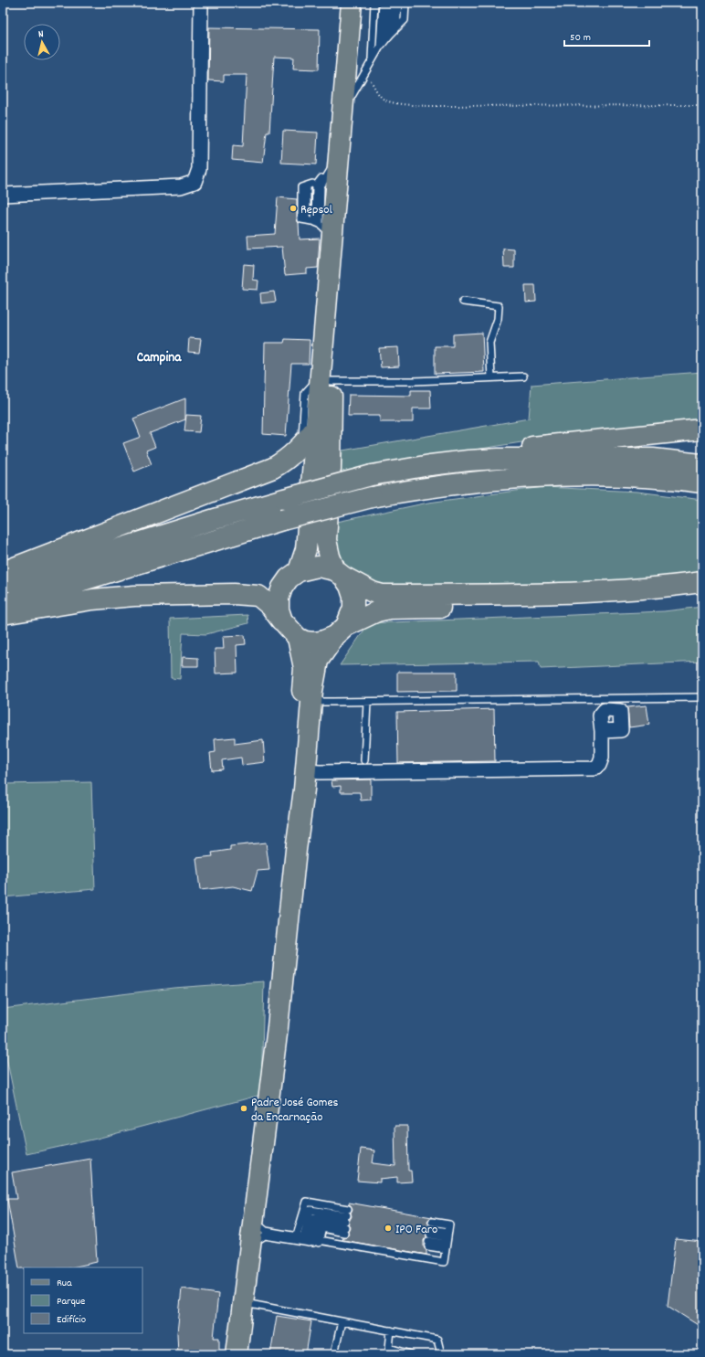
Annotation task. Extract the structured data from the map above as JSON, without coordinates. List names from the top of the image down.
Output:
{
  "districts": ["Campina"],
  "places": ["Repsol", "Padre José Gomes da Encarnação", "IPO Faro"],
  "legend": ["Rua", "Parque", "Edifício"],
  "scale_bar": "50 m",
  "north": "top"
}
